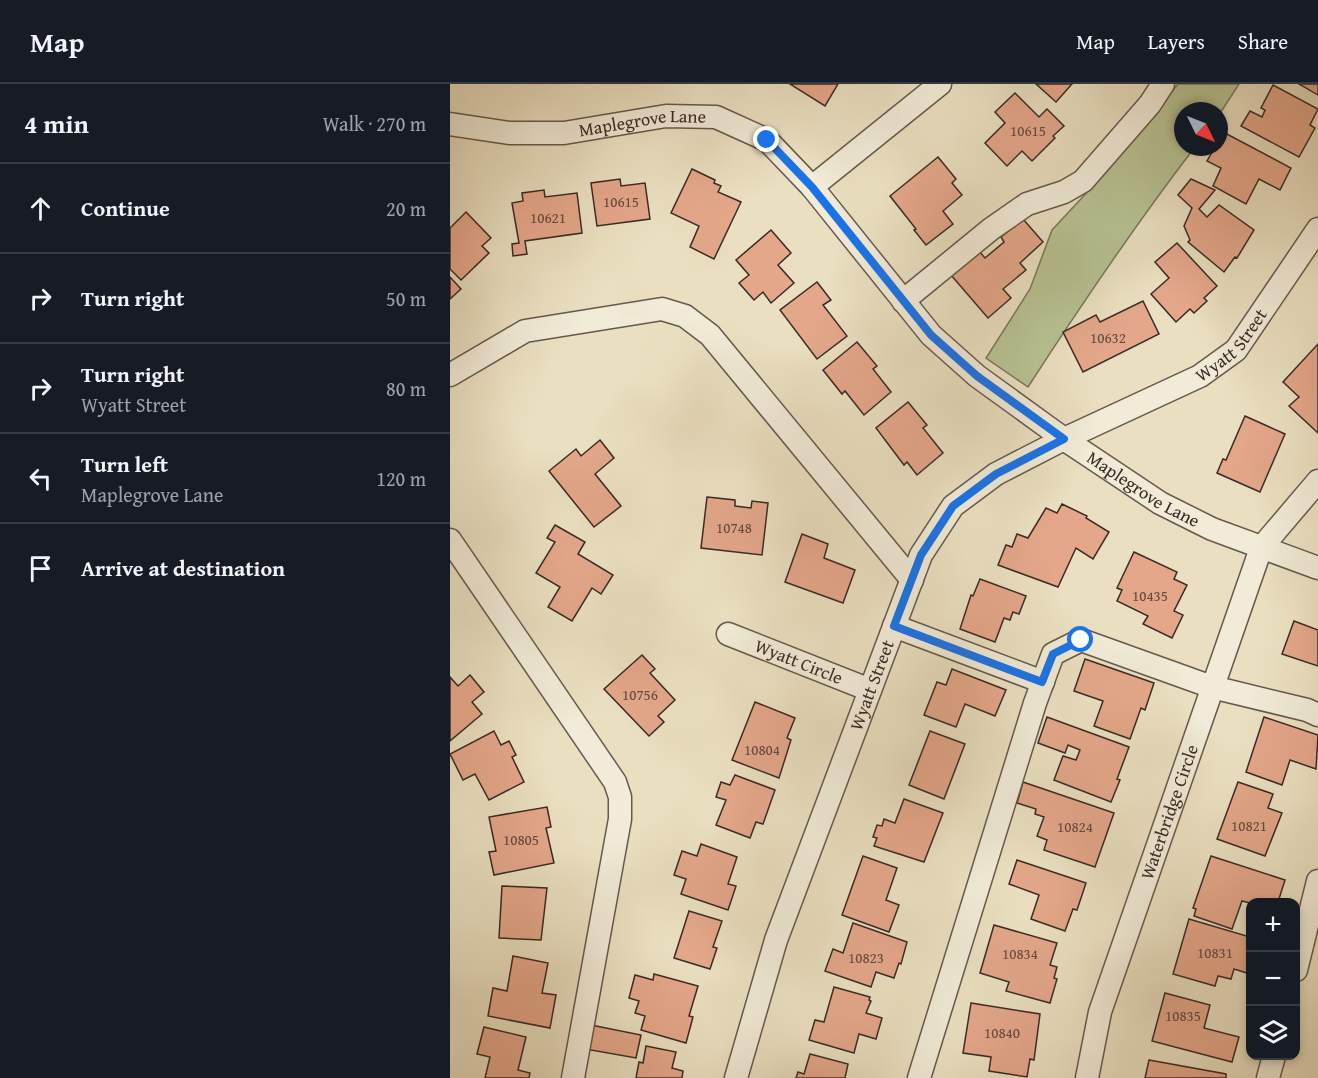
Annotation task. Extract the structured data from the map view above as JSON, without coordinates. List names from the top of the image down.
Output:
{
  "streets": {
    "street": [
      "Maplegrove Lane",
      "Wyatt Street",
      "Wyatt Circle",
      "Waterbridge Circle"
    ]
  },
  "crossings": [
    ["Maplegrove Lane", "Wyatt Street"],
    ["Maplegrove Lane", "Waterbridge Circle"],
    ["Wyatt Street", "Wyatt Circle"]
  ],
  "house_numbers": [
    "10615",
    "10615",
    "10621",
    "10632",
    "10748",
    "10435",
    "10756",
    "10804",
    "10821",
    "10824",
    "10805",
    "10831",
    "10834",
    "10823",
    "10835",
    "10840"
  ],
  "north": "bottom right",
  "page": {
    "header": "Map",
    "nav": ["Map", "Layers", "Share"],
    "heading": ["4 min", "Walk · 270 m"],
    "list": [
      ["Continue", "20 m"],
      ["Turn right", "50 m"],
      ["Turn right", "Wyatt Street", "80 m"],
      ["Turn left", "Maplegrove Lane", "120 m"],
      "Arrive at destination"
    ],
    "map_buttons": ["+", "−"]
  }
}
